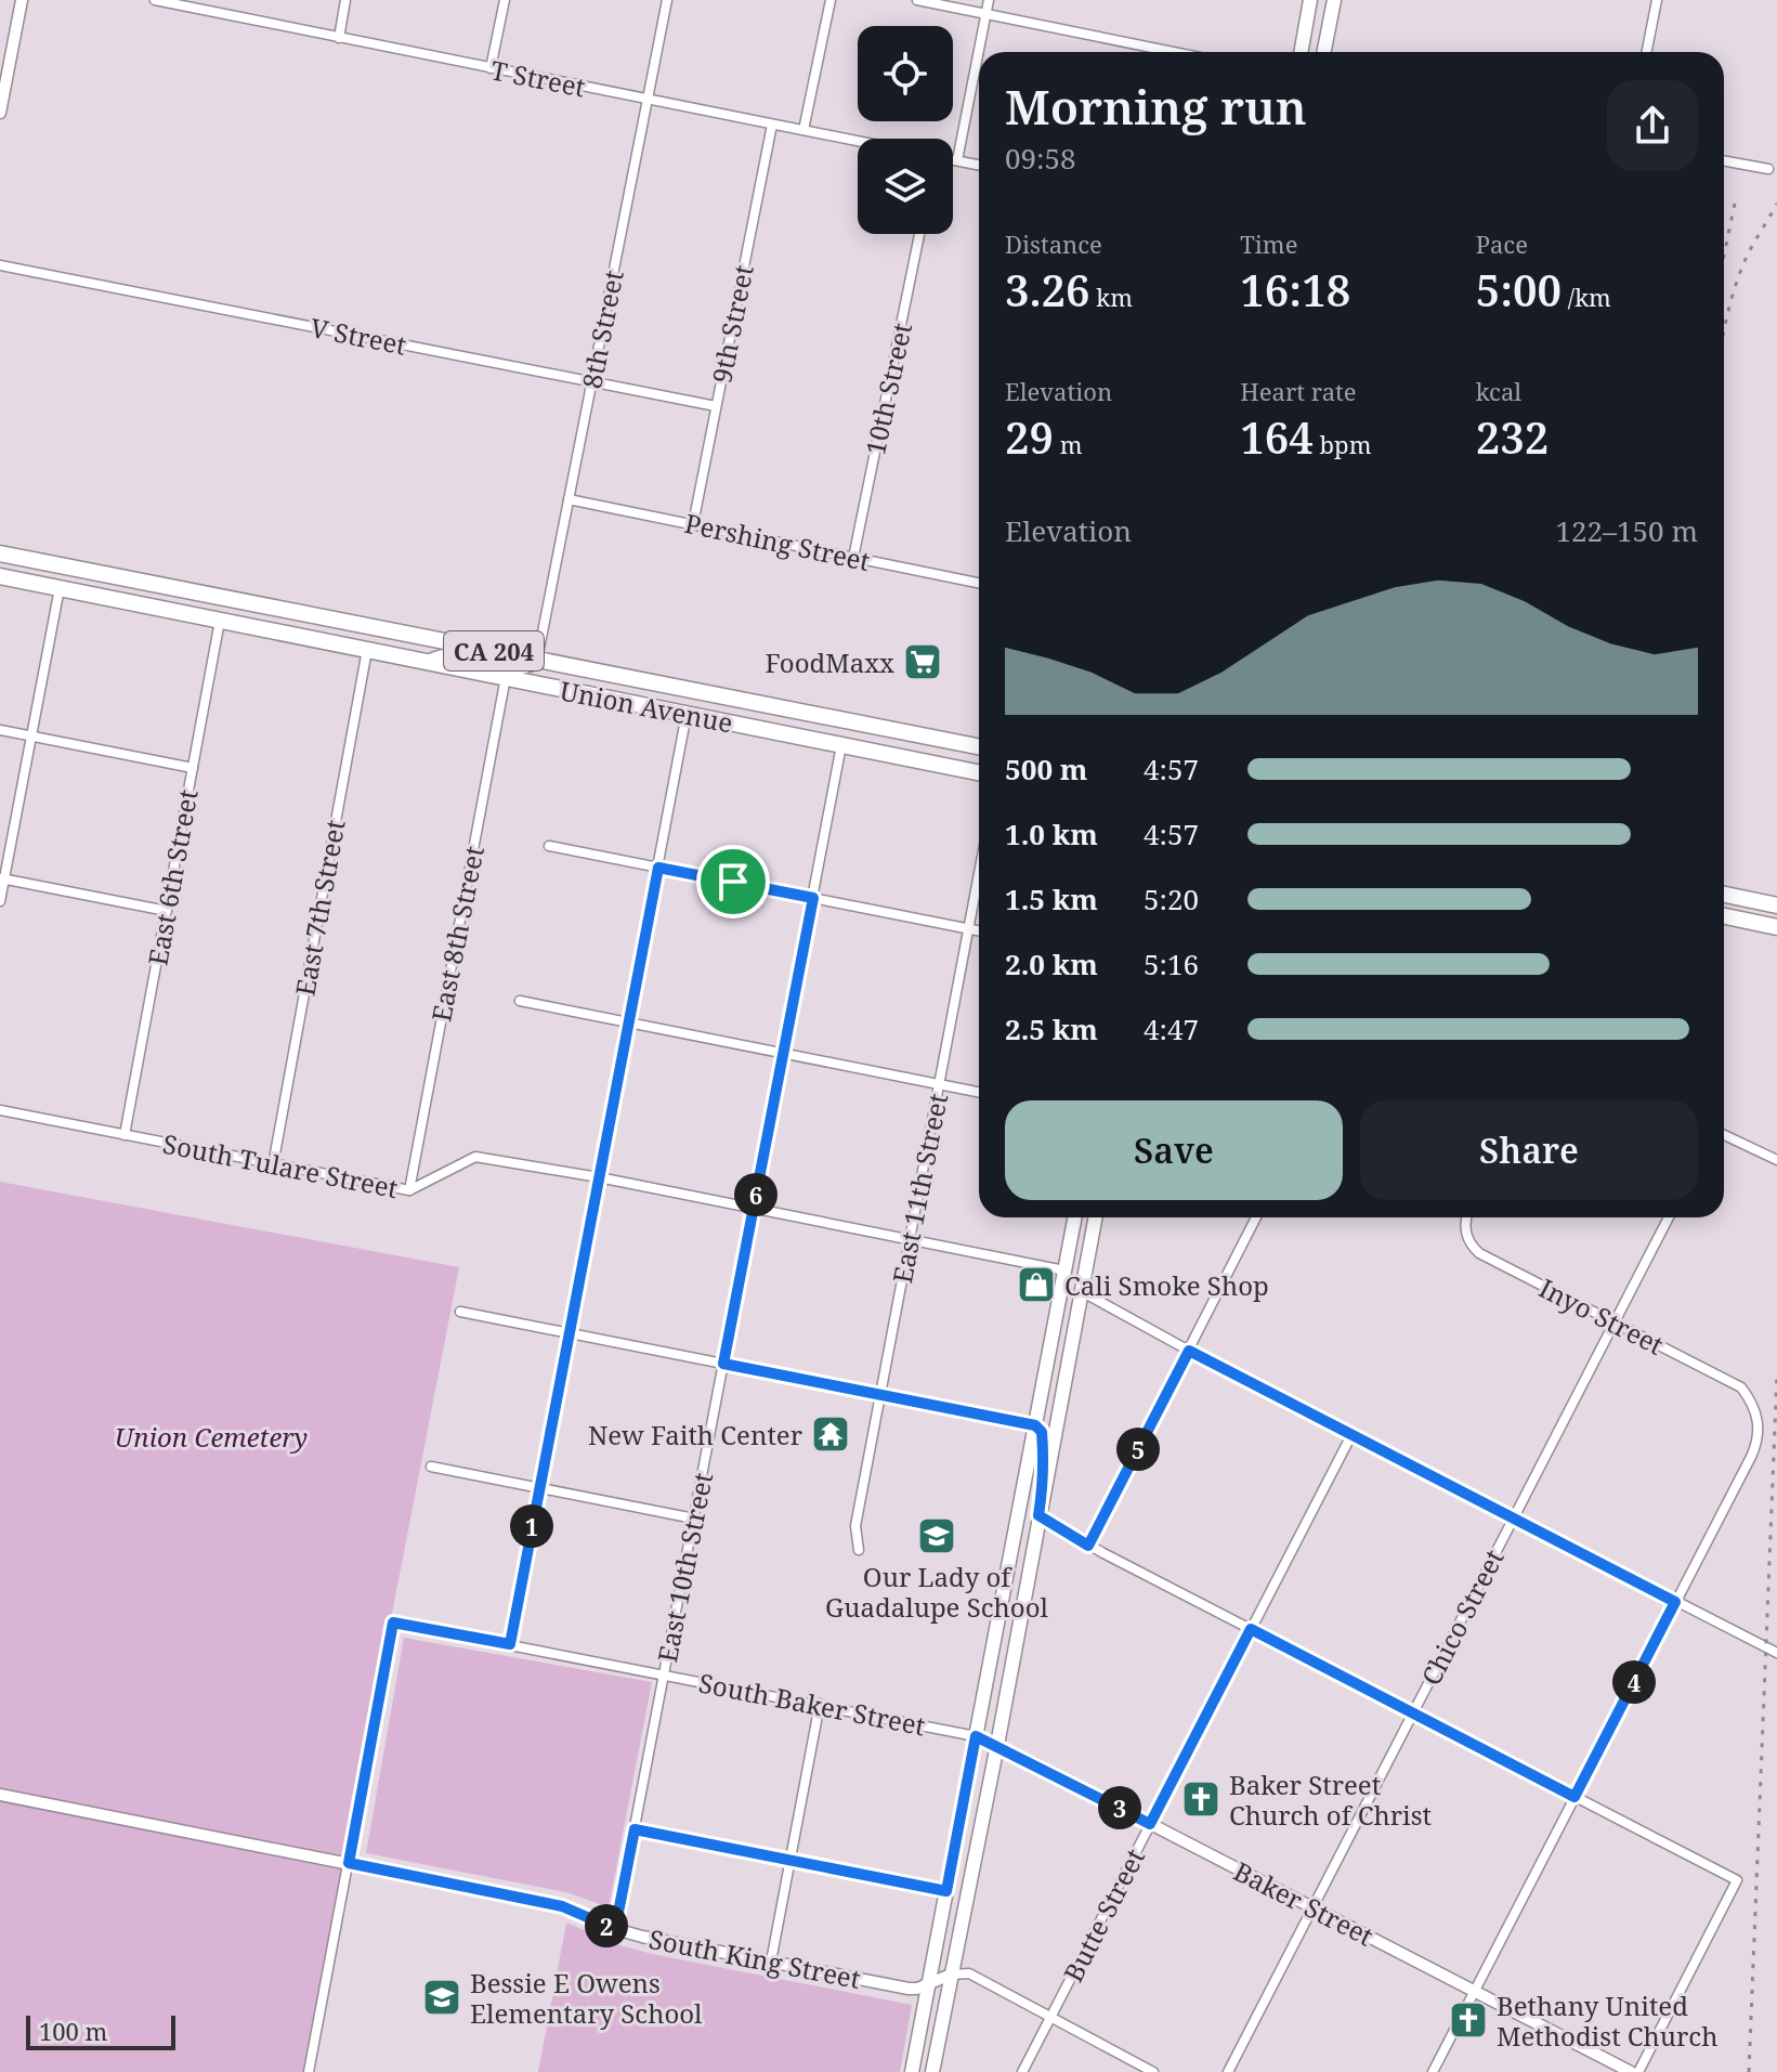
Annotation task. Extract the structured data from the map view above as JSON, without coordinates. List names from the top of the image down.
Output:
{
  "streets": {
    "highway": ["CA 204", "Union Avenue"],
    "street": [
      "T Street",
      "9th Street",
      "8th Street",
      "V Street",
      "10th Street",
      "Pershing Street",
      "East 6th Street",
      "East 7th Street",
      "East 8th Street",
      "South Tulare Street",
      "East 11th Street",
      "Inyo Street",
      "East 10th Street",
      "Chico Street",
      "South Baker Street",
      "Baker Street",
      "Butte Street",
      "South King Street"
    ]
  },
  "crossings": [
    ["T Street", "9th Street"],
    ["T Street", "8th Street"],
    ["9th Street", "V Street"],
    ["9th Street", "Pershing Street"],
    ["8th Street", "V Street"],
    ["8th Street", "Pershing Street"],
    ["8th Street", "Union Avenue"],
    ["10th Street", "Pershing Street"],
    ["Union Avenue", "East 6th Street"],
    ["Union Avenue", "East 7th Street"],
    ["Union Avenue", "East 8th Street"],
    ["Union Avenue", "East 10th Street"],
    ["East 6th Street", "South Tulare Street"],
    ["East 7th Street", "South Tulare Street"],
    ["East 8th Street", "South Tulare Street"],
    ["South Tulare Street", "East 11th Street"],
    ["South Tulare Street", "East 10th Street"],
    ["Inyo Street", "Chico Street"],
    ["East 10th Street", "South Baker Street"],
    ["East 10th Street", "South King Street"],
    ["Chico Street", "Baker Street"],
    ["South Baker Street", "Baker Street"],
    ["South Baker Street", "South King Street"],
    ["Baker Street", "Butte Street"]
  ],
  "parks": ["Union Cemetery"],
  "places": {
    "supermarket": ["FoodMaxx"],
    "shop": ["Cali Smoke Shop"],
    "temple": ["New Faith Center"],
    "school or university": ["Our Lady of Guadalupe School", "Bessie E Owens Elementary School"],
    "church": ["Baker Street Church of Christ", "Bethany United Methodist Church"]
  },
  "scale_bar": "100 m",
  "page": {
    "heading": ["Morning run", "09:58"],
    "stats": [
      ["Distance", "3.26 km"],
      ["Time", "16:18"],
      ["Pace", "5:00 /km"],
      ["Elevation", "29 m"],
      ["Heart rate", "164 bpm"],
      ["kcal", "232"]
    ],
    "chart": ["Elevation", "122–150 m"],
    "list": [
      {
        "name": "500 m",
        "note": "4:57"
      },
      {
        "name": "1.0 km",
        "note": "4:57"
      },
      {
        "name": "1.5 km",
        "note": "5:20"
      },
      {
        "name": "2.0 km",
        "note": "5:16"
      },
      {
        "name": "2.5 km",
        "note": "4:47"
      }
    ],
    "buttons": ["Save", "Share"],
    "pins": [
      "6",
      "5",
      "1",
      "4",
      "3",
      "2"
    ],
    "scale": "100 m"
  }
}
